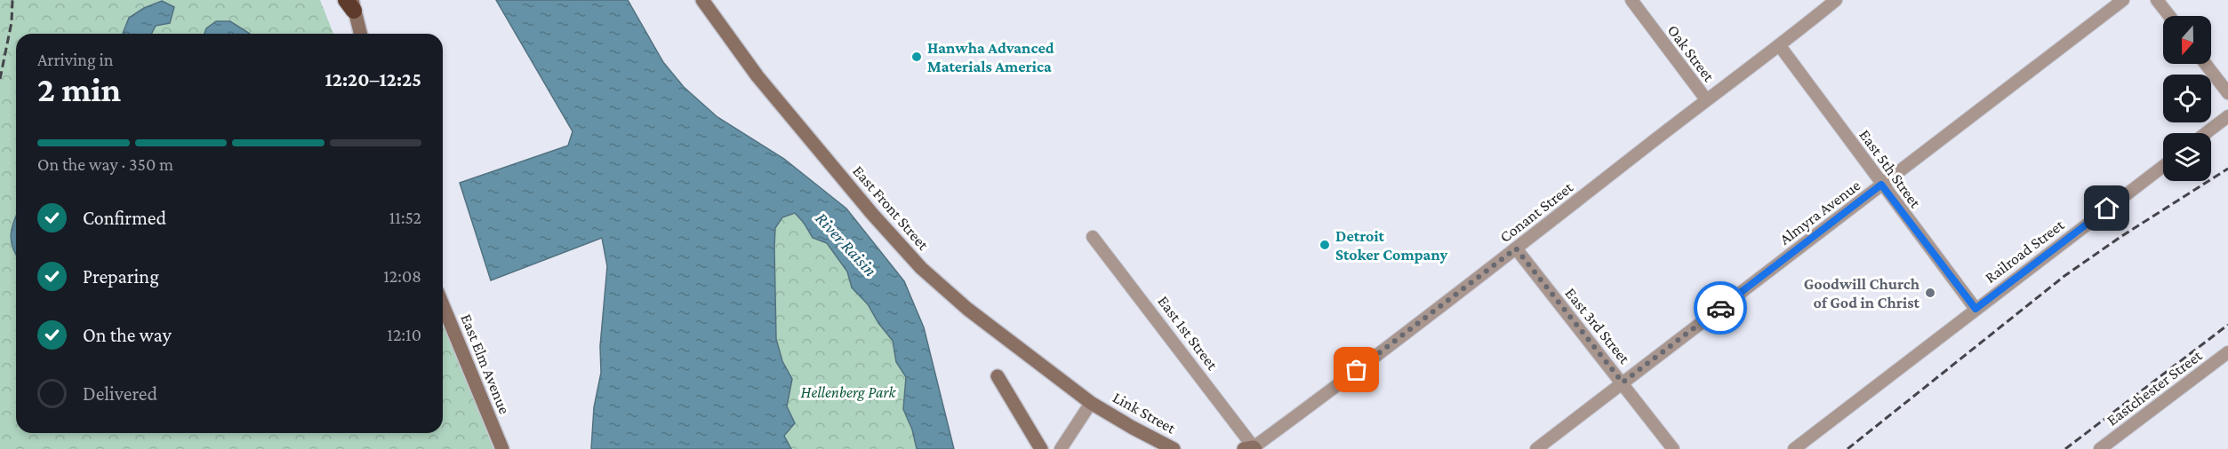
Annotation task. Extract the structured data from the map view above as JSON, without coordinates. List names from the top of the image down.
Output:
{
  "streets": {
    "street": [
      "Oak Street",
      "East 5th Street",
      "East Front Street",
      "Conant Street",
      "Almyra Avenue",
      "Railroad Street",
      "East 3rd Street",
      "East 1st Street",
      "East Elm Avenue",
      "Eastchester Street",
      "Link Street"
    ]
  },
  "crossings": [
    ["Oak Street", "Conant Street"],
    ["East 5th Street", "Conant Street"],
    ["East 5th Street", "Almyra Avenue"],
    ["East 5th Street", "Railroad Street"],
    ["East Front Street", "Link Street"],
    ["Conant Street", "East 3rd Street"],
    ["Conant Street", "East 1st Street"],
    ["Almyra Avenue", "East 3rd Street"]
  ],
  "water": ["River Raisin"],
  "parks": ["Hellenberg Park"],
  "places": ["Hanwha Advanced Materials America", "Detroit Stoker Company", "Goodwill Church of God in Christ"],
  "north": "bottom",
  "page": {
    "heading": ["2 min", "Arriving in", "12:20–12:25"],
    "bar": "On the way · 350 m",
    "list": [
      ["Confirmed", "11:52"],
      ["Preparing", "12:08"],
      ["On the way", "12:10"],
      "Delivered"
    ]
  }
}
